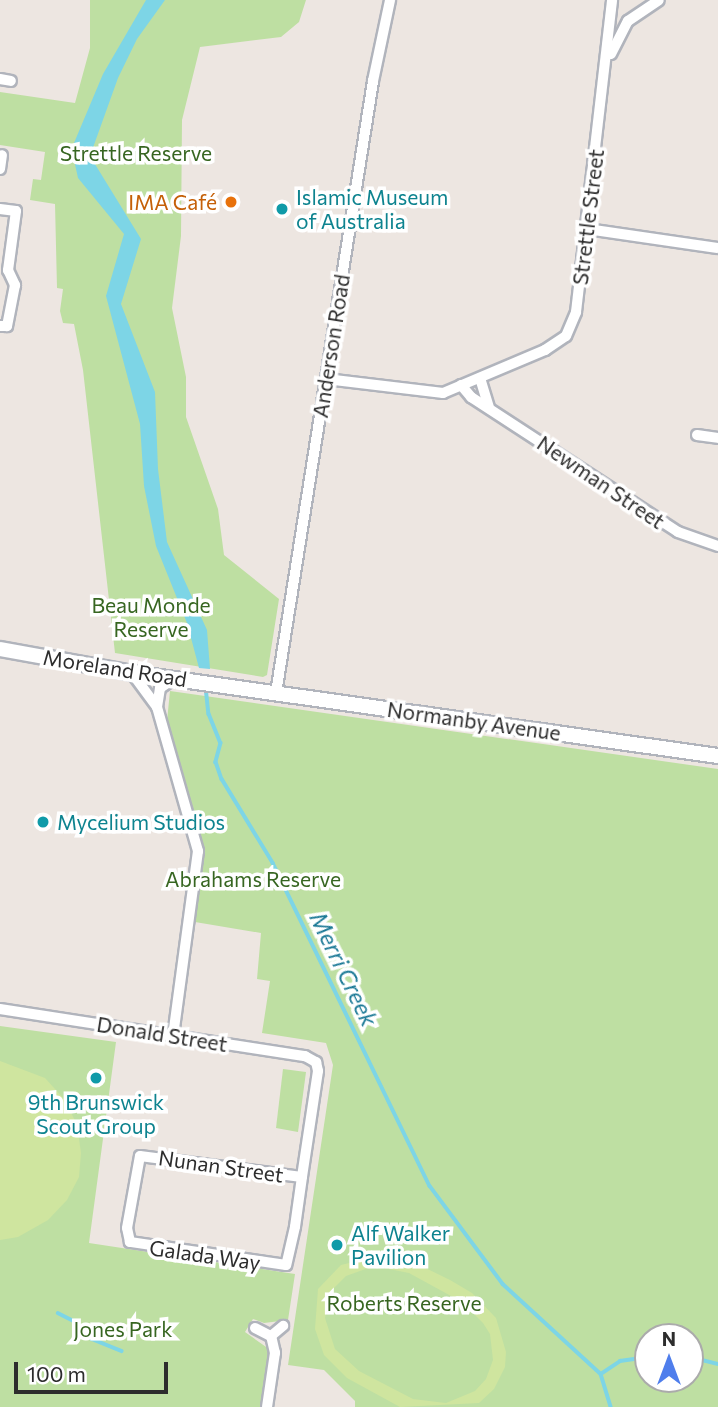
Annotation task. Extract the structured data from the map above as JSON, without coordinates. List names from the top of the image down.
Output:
{
  "streets": {
    "main road": ["Moreland Road", "Normanby Avenue"],
    "street": [
      "Strettle Street",
      "Anderson Road",
      "Newman Street",
      "Donald Street",
      "Nunan Street",
      "Galada Way"
    ]
  },
  "crossings": [
    ["Anderson Road", "Normanby Avenue"],
    ["Moreland Road", "Normanby Avenue"],
    ["Donald Street", "Nunan Street"],
    ["Donald Street", "Galada Way"],
    ["Nunan Street", "Galada Way"]
  ],
  "water": ["Merri Creek"],
  "parks": [
    "Strettle Reserve",
    "Beau Monde Reserve",
    "Abrahams Reserve",
    "Roberts Reserve",
    "Jones Park"
  ],
  "places": [
    "IMA Café",
    "Islamic Museum of Australia",
    "Mycelium Studios",
    "9th Brunswick Scout Group",
    "Alf Walker Pavilion"
  ],
  "scale_bar": "100 m",
  "north": "top"
}
